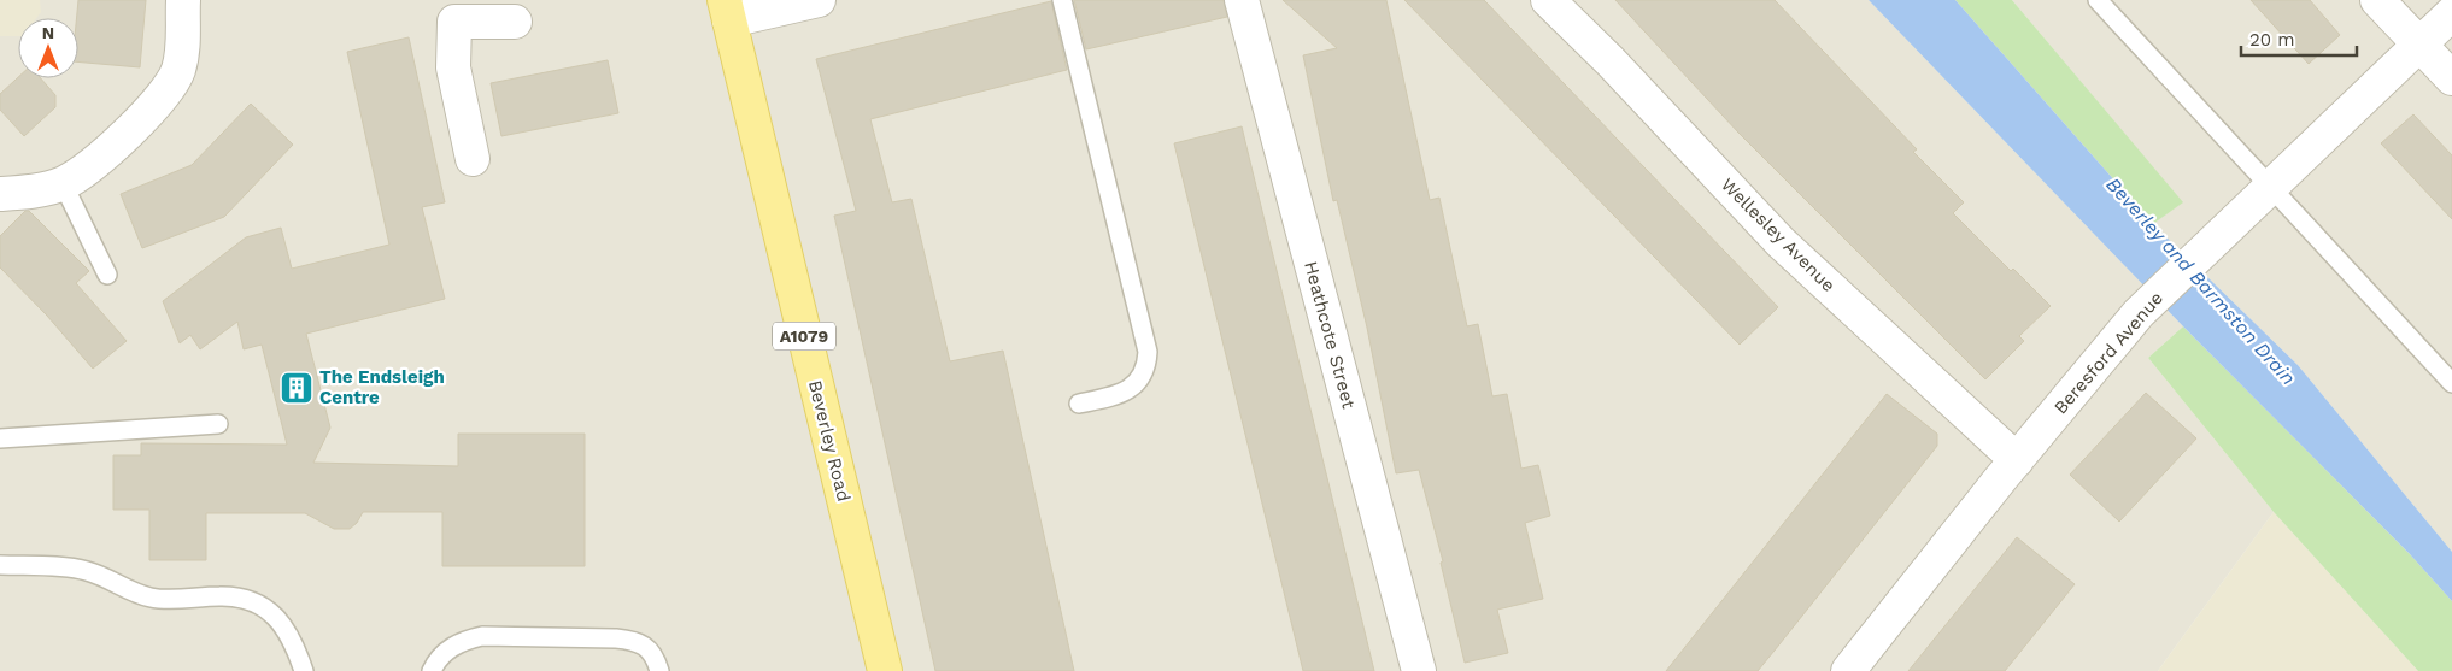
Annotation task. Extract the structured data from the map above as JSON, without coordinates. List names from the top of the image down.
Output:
{
  "streets": {
    "main road": ["A1079", "Beverley Road"],
    "street": ["Wellesley Avenue", "Heathcote Street", "Beresford Avenue"]
  },
  "crossings": [
    ["Wellesley Avenue", "Beresford Avenue"]
  ],
  "water": ["Beverley and Barmston Drain"],
  "places": {
    "building": ["The Endsleigh Centre"]
  },
  "scale_bar": "20 m",
  "north": "top"
}
